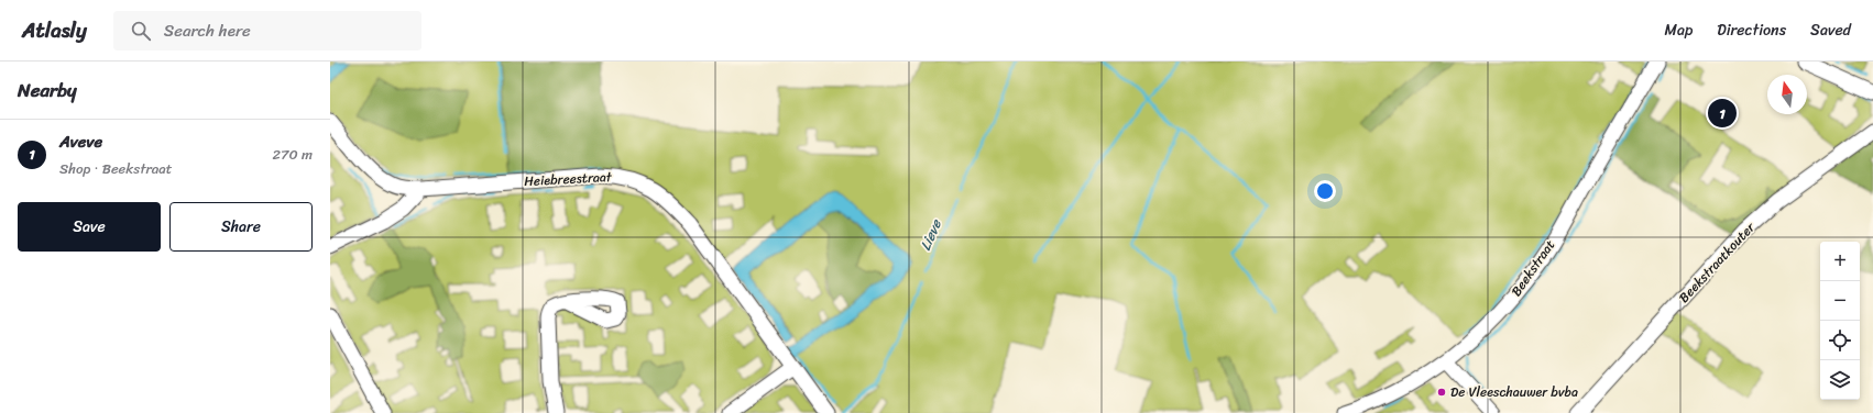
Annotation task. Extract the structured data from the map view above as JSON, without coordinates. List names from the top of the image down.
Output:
{
  "streets": {
    "street": ["Heiebreestraat", "Beekstraatkouter", "Beekstraat"]
  },
  "water": ["Lieve"],
  "places": ["De Vleeschauwer bvba"],
  "north": "top",
  "page": {
    "header": "Atlasly",
    "search": "Search here",
    "nav": ["Map", "Directions", "Saved"],
    "heading": "Nearby",
    "pins": "1",
    "list": [
      {
        "mark": "1",
        "name": "Aveve",
        "note": "Shop · Beekstraat",
        "value": "270 m"
      }
    ],
    "buttons": ["Save", "Share"],
    "map_buttons": ["+", "−"]
  }
}
